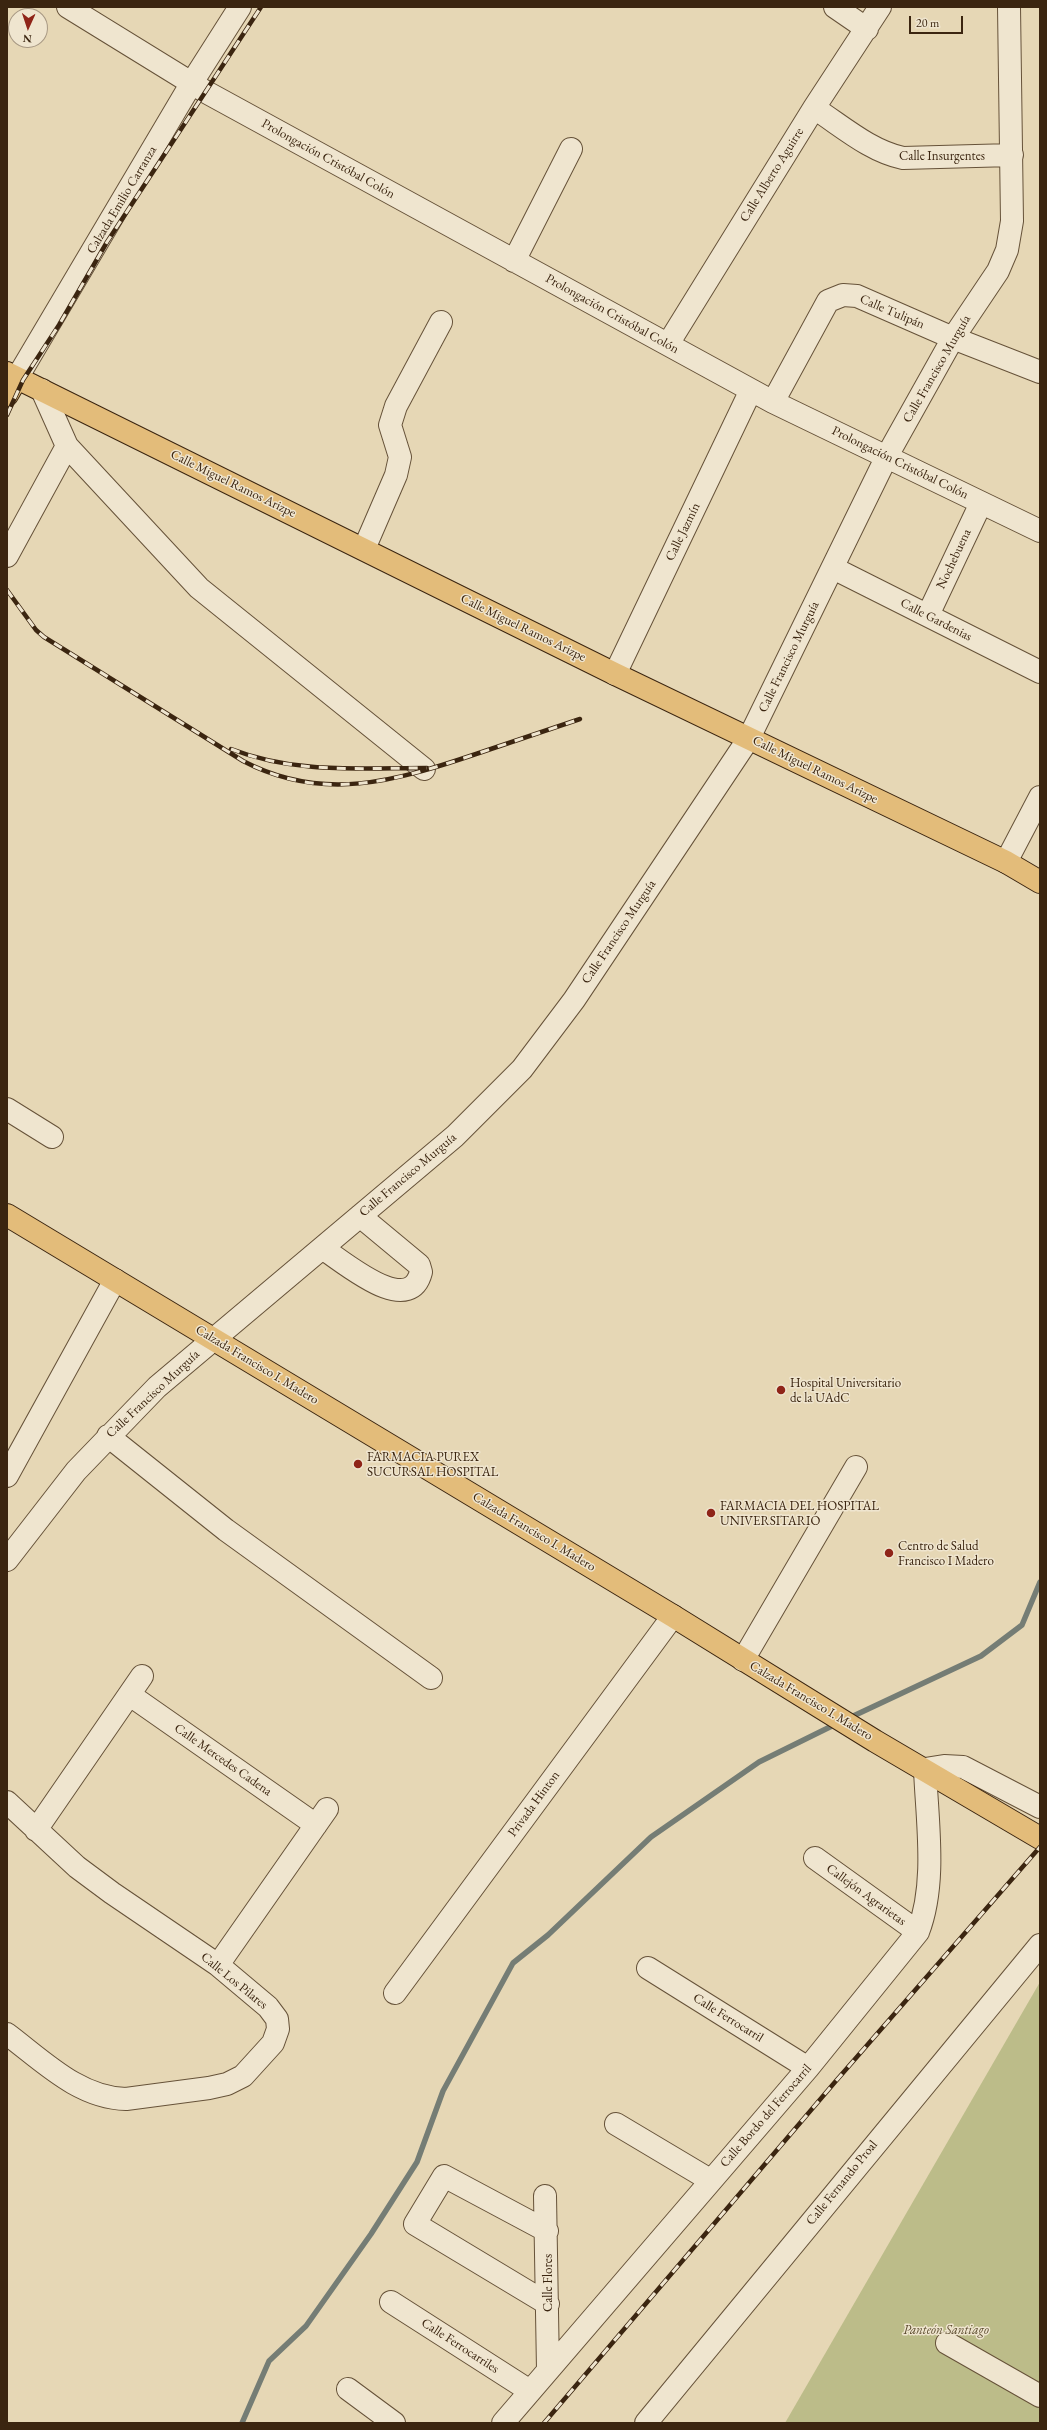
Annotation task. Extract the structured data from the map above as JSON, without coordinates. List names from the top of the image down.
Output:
{
  "streets": {
    "main road": ["Calle Miguel Ramos Arizpe", "Calzada Francisco I. Madero"],
    "street": [
      "Calle Insurgentes",
      "Prolongación Cristóbal Colón",
      "Calle Alberto Aguirre",
      "Calzada Emilio Carranza",
      "Calle Tulipán",
      "Calle Francisco Murguía",
      "Calle Jazmín",
      "Nochebuena",
      "Calle Gardenias",
      "Calle Mercedes Cadena",
      "Privada Hinton",
      "Callejón Agrarietas",
      "Calle Los Pilares",
      "Calle Ferrocarril",
      "Calle Bordo del Ferrocarril",
      "Calle Fernando Proal",
      "Calle Flores",
      "Calle Ferrocarriles"
    ]
  },
  "crossings": [
    ["Calle Insurgentes", "Calle Alberto Aguirre"],
    ["Calle Insurgentes", "Calle Francisco Murguía"],
    ["Prolongación Cristóbal Colón", "Calle Alberto Aguirre"],
    ["Prolongación Cristóbal Colón", "Calzada Emilio Carranza"],
    ["Prolongación Cristóbal Colón", "Calle Tulipán"],
    ["Prolongación Cristóbal Colón", "Calle Francisco Murguía"],
    ["Prolongación Cristóbal Colón", "Calle Jazmín"],
    ["Prolongación Cristóbal Colón", "Nochebuena"],
    ["Calzada Emilio Carranza", "Calle Miguel Ramos Arizpe"],
    ["Calle Tulipán", "Calle Francisco Murguía"],
    ["Calle Francisco Murguía", "Calle Miguel Ramos Arizpe"],
    ["Calle Francisco Murguía", "Calle Gardenias"],
    ["Calle Francisco Murguía", "Calzada Francisco I. Madero"],
    ["Calle Miguel Ramos Arizpe", "Calle Jazmín"],
    ["Nochebuena", "Calle Gardenias"],
    ["Calzada Francisco I. Madero", "Privada Hinton"],
    ["Calzada Francisco I. Madero", "Calle Bordo del Ferrocarril"],
    ["Calle Mercedes Cadena", "Calle Los Pilares"],
    ["Callejón Agrarietas", "Calle Bordo del Ferrocarril"],
    ["Calle Ferrocarril", "Calle Bordo del Ferrocarril"],
    ["Calle Bordo del Ferrocarril", "Calle Flores"],
    ["Calle Bordo del Ferrocarril", "Calle Ferrocarriles"]
  ],
  "parks": ["Panteón Santiago"],
  "places": [
    "Hospital Universitario de la UAdC",
    "FARMACIA PUREX SUCURSAL HOSPITAL",
    "FARMACIA DEL HOSPITAL UNIVERSITARIO",
    "Centro de Salud Francisco I Madero"
  ],
  "scale_bar": "20 m",
  "north": "bottom"
}
